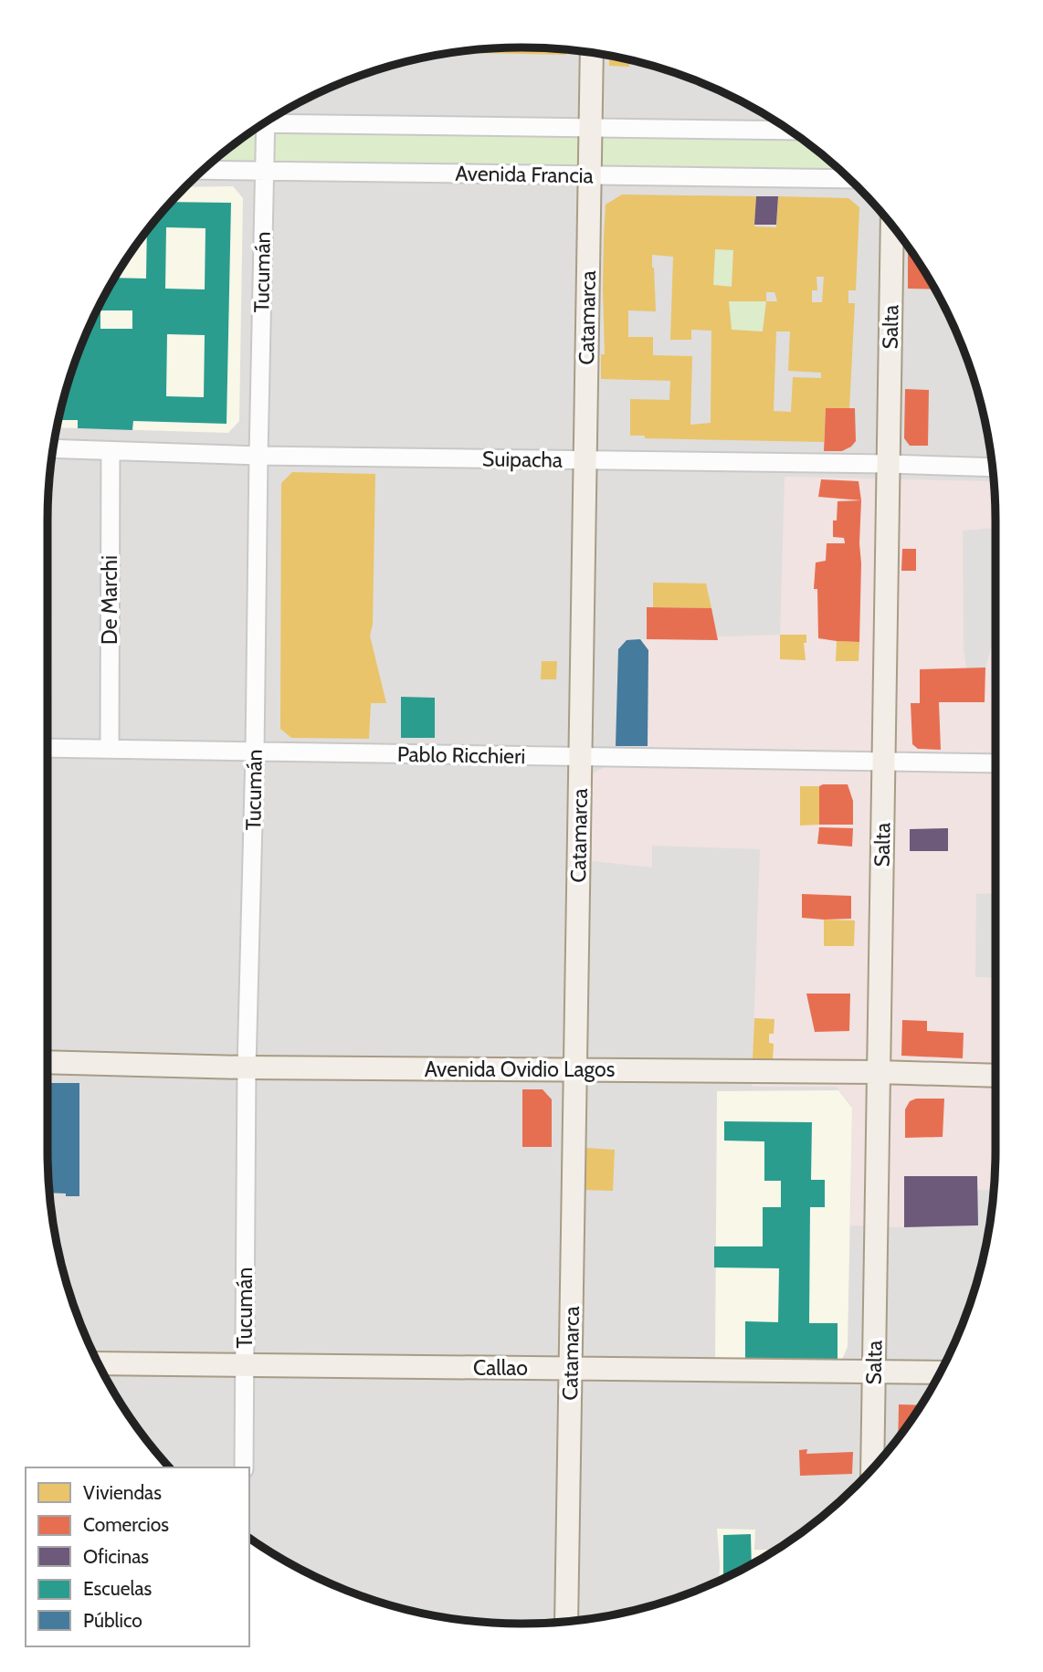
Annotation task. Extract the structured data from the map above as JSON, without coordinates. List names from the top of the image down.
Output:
{
  "streets": {
    "main road": [
      "Catamarca",
      "Salta",
      "Avenida Ovidio Lagos",
      "Callao"
    ],
    "street": [
      "Avenida Francia",
      "Tucumán",
      "Suipacha",
      "De Marchi",
      "Pablo Ricchieri"
    ]
  },
  "crossings": [
    ["Avenida Francia", "Tucumán"],
    ["Avenida Francia", "Catamarca"],
    ["Tucumán", "Suipacha"],
    ["Tucumán", "Pablo Ricchieri"],
    ["Tucumán", "Avenida Ovidio Lagos"],
    ["Tucumán", "Callao"],
    ["Catamarca", "Suipacha"],
    ["Catamarca", "Pablo Ricchieri"],
    ["Catamarca", "Avenida Ovidio Lagos"],
    ["Catamarca", "Callao"],
    ["Salta", "Suipacha"],
    ["Salta", "Pablo Ricchieri"],
    ["Salta", "Avenida Ovidio Lagos"],
    ["Salta", "Callao"],
    ["Suipacha", "De Marchi"],
    ["De Marchi", "Pablo Ricchieri"]
  ],
  "legend": [
    "Viviendas",
    "Comercios",
    "Oficinas",
    "Escuelas",
    "Público"
  ]
}
